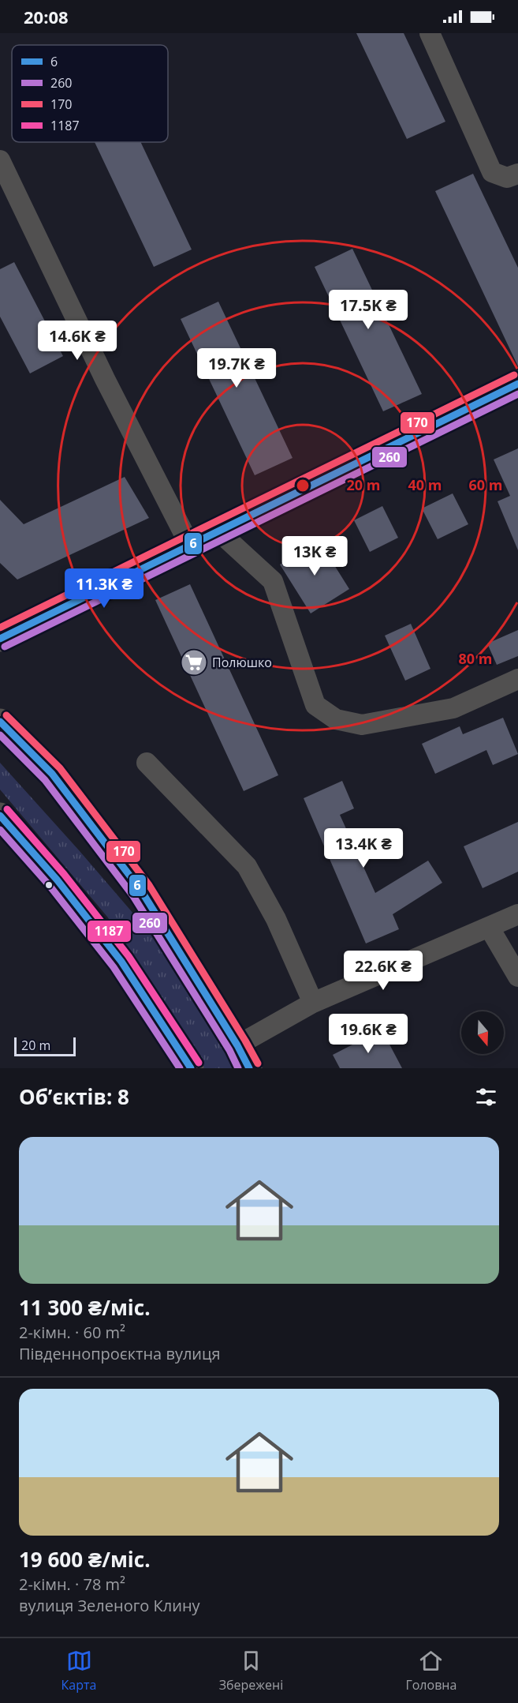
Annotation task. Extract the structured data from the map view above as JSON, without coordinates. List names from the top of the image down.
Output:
{
  "places": {
    "supermarket": ["Полюшко"]
  },
  "lines": [
    "transit line 170",
    "transit line 6",
    "transit line 260",
    "transit line 1187"
  ],
  "legend": [
    "6",
    "260",
    "170",
    "1187"
  ],
  "scale_bar": "20 m",
  "north": "bottom",
  "page": {
    "status": "20:08",
    "price": [
      "17.5K ₴",
      "14.6K ₴",
      "19.7K ₴",
      "13K ₴",
      "11.3K ₴",
      "13.4K ₴",
      "22.6K ₴",
      "19.6K ₴"
    ],
    "scale": "20 m",
    "heading": "Об’єктів: 8",
    "list": [
      {
        "name": "11 300 ₴/міс.",
        "note": "2-кімн. · 60 m² · Південнопроєктна вулиця"
      },
      {
        "name": "19 600 ₴/міс.",
        "note": "2-кімн. · 78 m² · вулиця Зеленого Клину"
      }
    ],
    "tabs": ["Карта", "Збережені", "Головна"]
  },
  "rings": [
    "20 m",
    "40 m",
    "60 m",
    "80 m"
  ]
}
